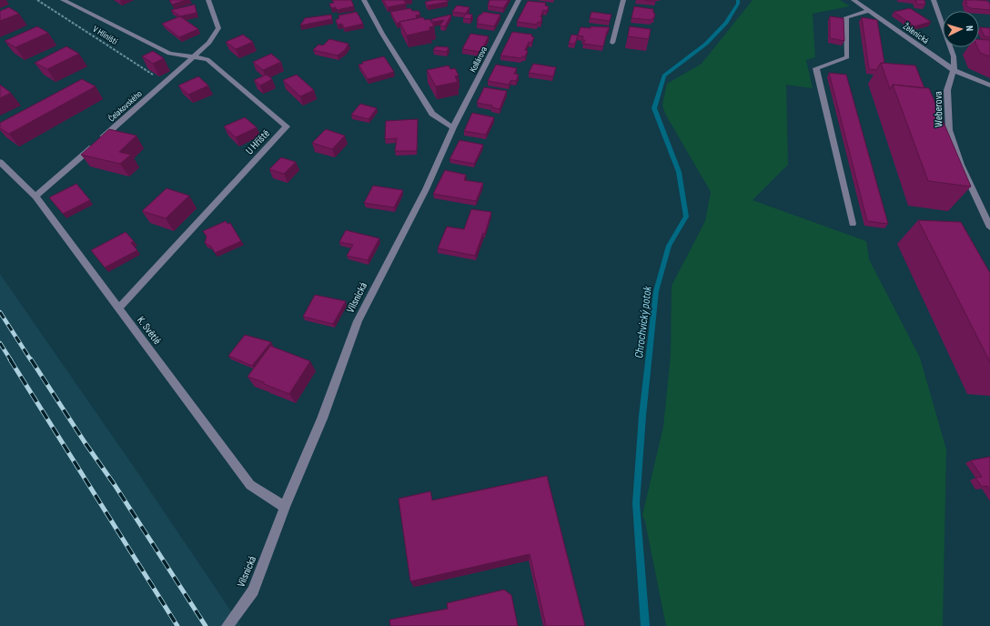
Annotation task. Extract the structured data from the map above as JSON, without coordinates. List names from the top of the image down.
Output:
{
  "streets": {
    "street": [
      "Želenická",
      "V Hliništi",
      "Kollárova",
      "Čelakovského",
      "Weberova",
      "U Hřiště",
      "Vilsnická",
      "K. Světlé"
    ]
  },
  "crossings": [
    ["Želenická", "Weberova"],
    ["V Hliništi", "Čelakovského"],
    ["V Hliništi", "U Hřiště"],
    ["Kollárova", "Vilsnická"],
    ["Čelakovského", "U Hřiště"],
    ["Čelakovského", "K. Světlé"],
    ["U Hřiště", "K. Světlé"],
    ["Vilsnická", "K. Světlé"]
  ],
  "water": ["Chrochvický potok"],
  "north": "right"
}
